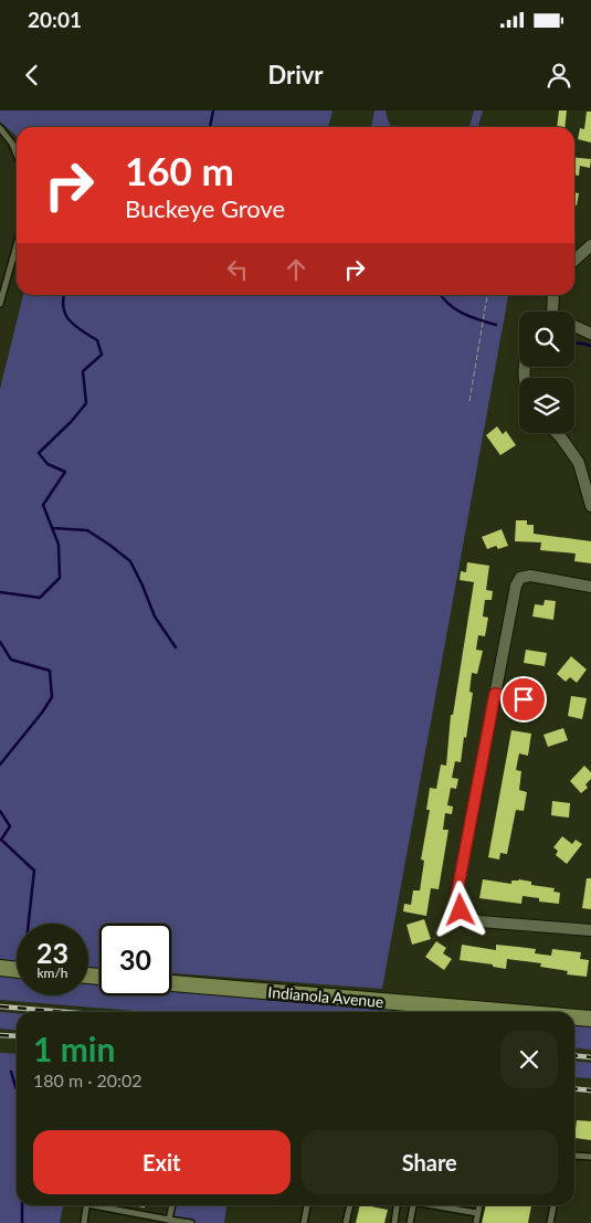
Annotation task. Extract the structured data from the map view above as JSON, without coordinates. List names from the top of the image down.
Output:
{
  "streets": {
    "main road": ["Indianola Avenue"]
  },
  "page": {
    "status": "20:01",
    "header": "Drivr",
    "turn": ["160 m", "Buckeye Grove"],
    "speed": "23 km/h",
    "limit": "30",
    "heading": ["1 min", "180 m · 20:02"],
    "buttons": ["Exit", "Share"]
  }
}
